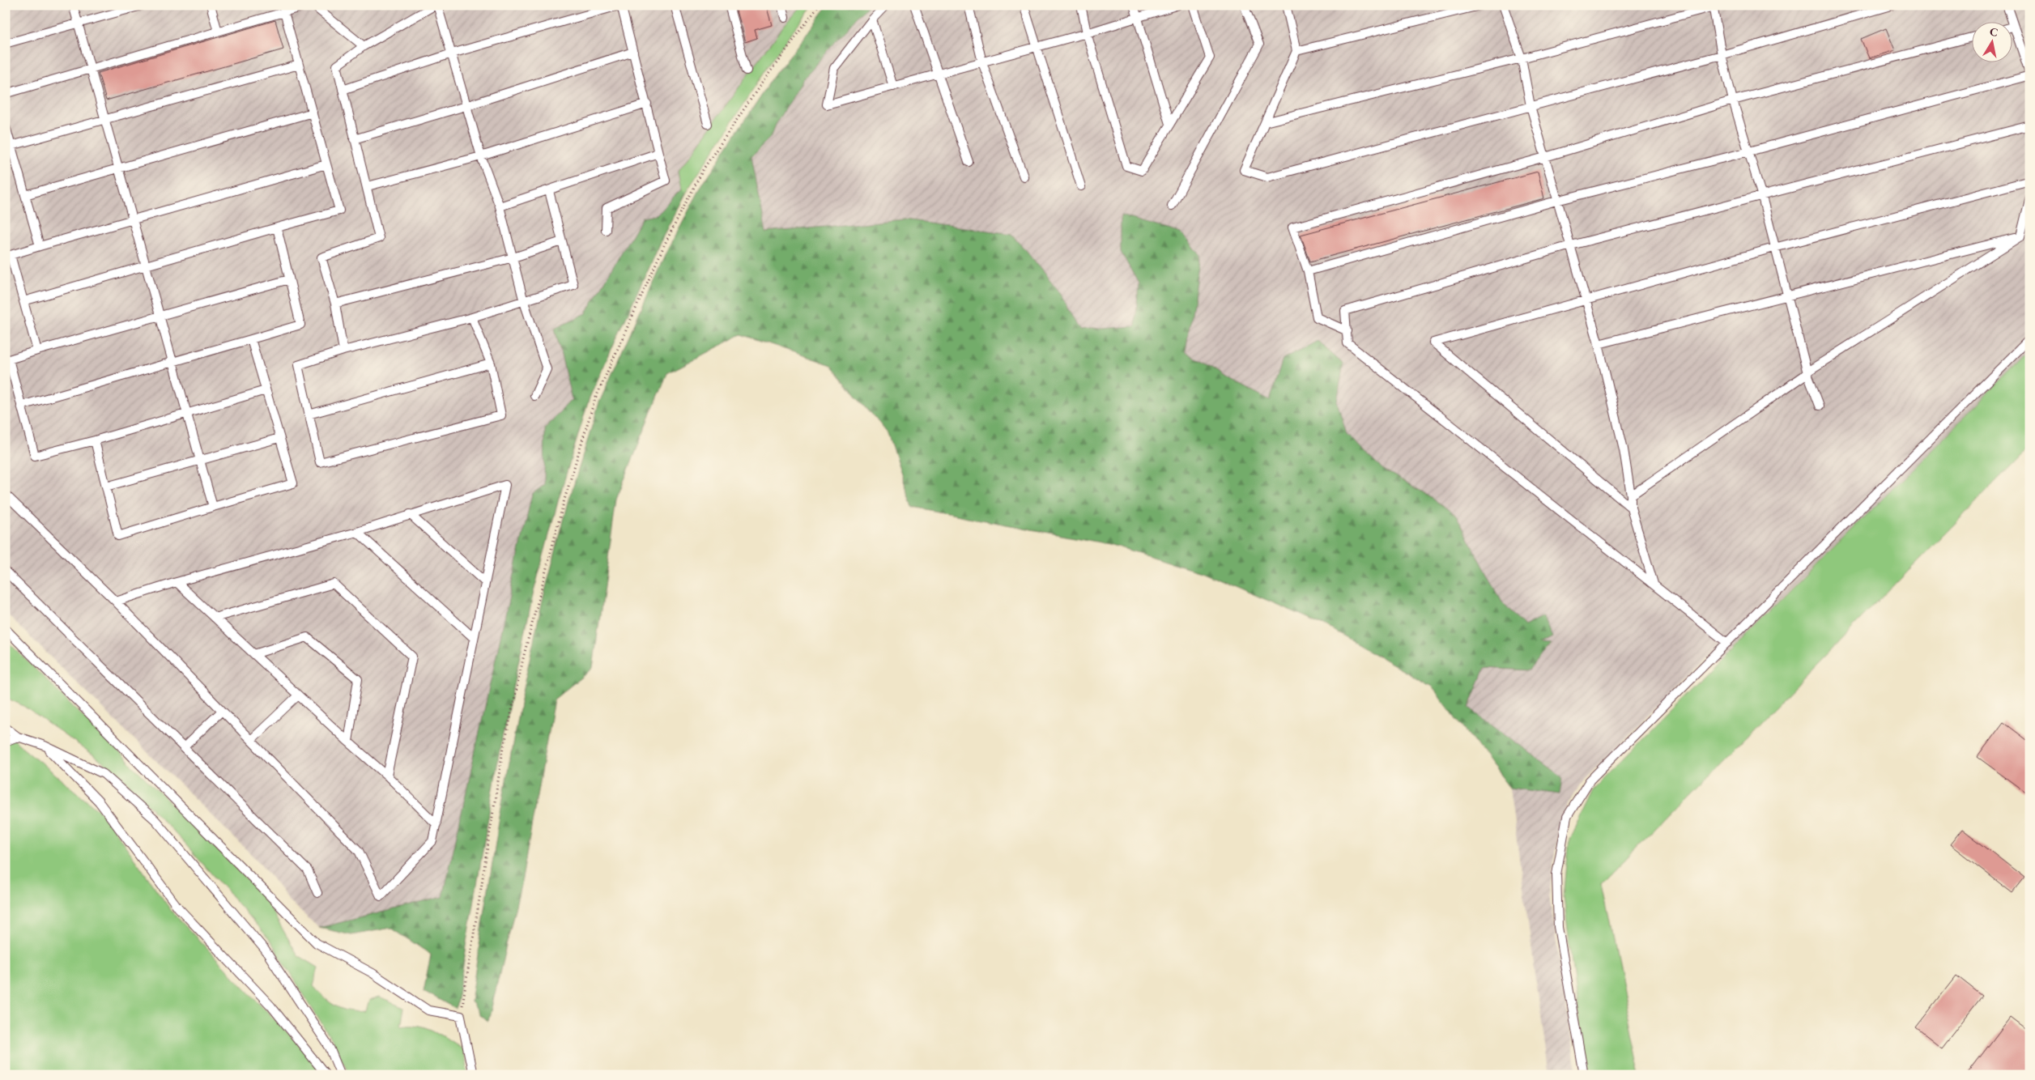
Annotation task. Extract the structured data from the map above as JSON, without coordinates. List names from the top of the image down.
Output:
{
  "north": "top"
}
